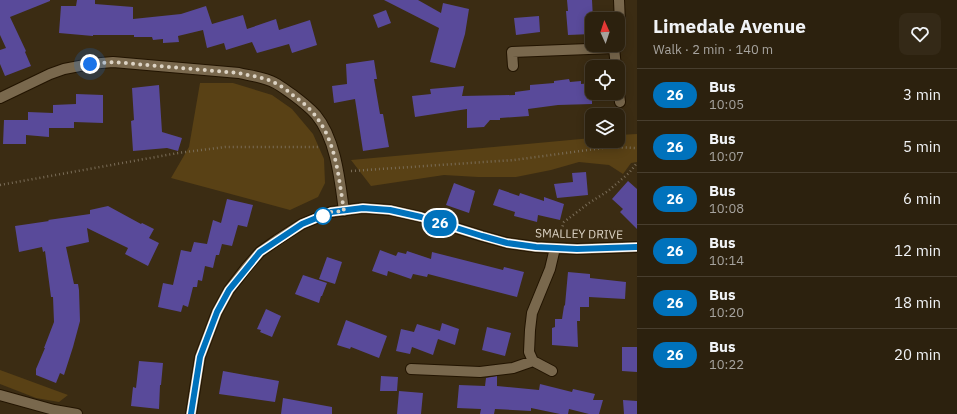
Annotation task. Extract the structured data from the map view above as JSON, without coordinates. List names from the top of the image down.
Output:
{
  "streets": {
    "street": ["SMALLEY DRIVE"]
  },
  "lines": ["bus line 26"],
  "north": "top",
  "page": {
    "on_map": "26",
    "heading": ["Limedale Avenue", "Walk · 2 min · 140 m"],
    "list": [
      {
        "mark": "26",
        "name": "Bus",
        "note": "10:05",
        "value": "3 min"
      },
      {
        "mark": "26",
        "name": "Bus",
        "note": "10:07",
        "value": "5 min"
      },
      {
        "mark": "26",
        "name": "Bus",
        "note": "10:08",
        "value": "6 min"
      },
      {
        "mark": "26",
        "name": "Bus",
        "note": "10:14",
        "value": "12 min"
      },
      {
        "mark": "26",
        "name": "Bus",
        "note": "10:20",
        "value": "18 min"
      },
      {
        "mark": "26",
        "name": "Bus",
        "note": "10:22",
        "value": "20 min"
      }
    ]
  }
}
